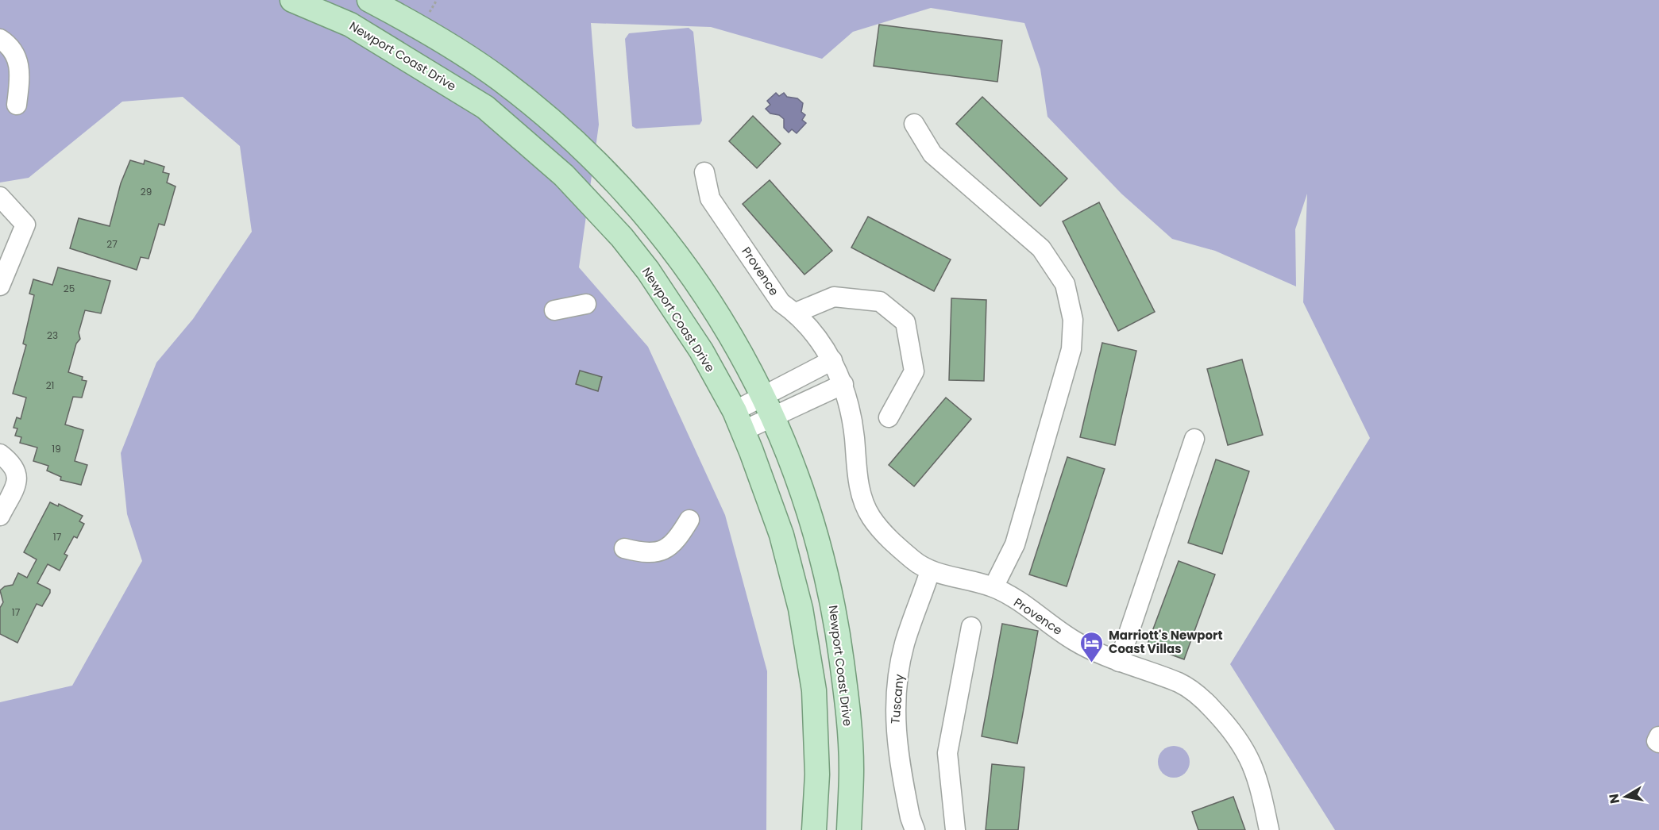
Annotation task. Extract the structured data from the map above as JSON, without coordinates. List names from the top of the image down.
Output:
{
  "streets": {
    "main road": ["Newport Coast Drive"],
    "street": ["Provence", "Tuscany"]
  },
  "crossings": [
    ["Provence", "Tuscany"]
  ],
  "places": {
    "hotel": ["Marriott's Newport Coast Villas"]
  },
  "house_numbers": [
    "29",
    "27",
    "25",
    "23",
    "21",
    "19",
    "17",
    "17"
  ],
  "north": "left"
}
